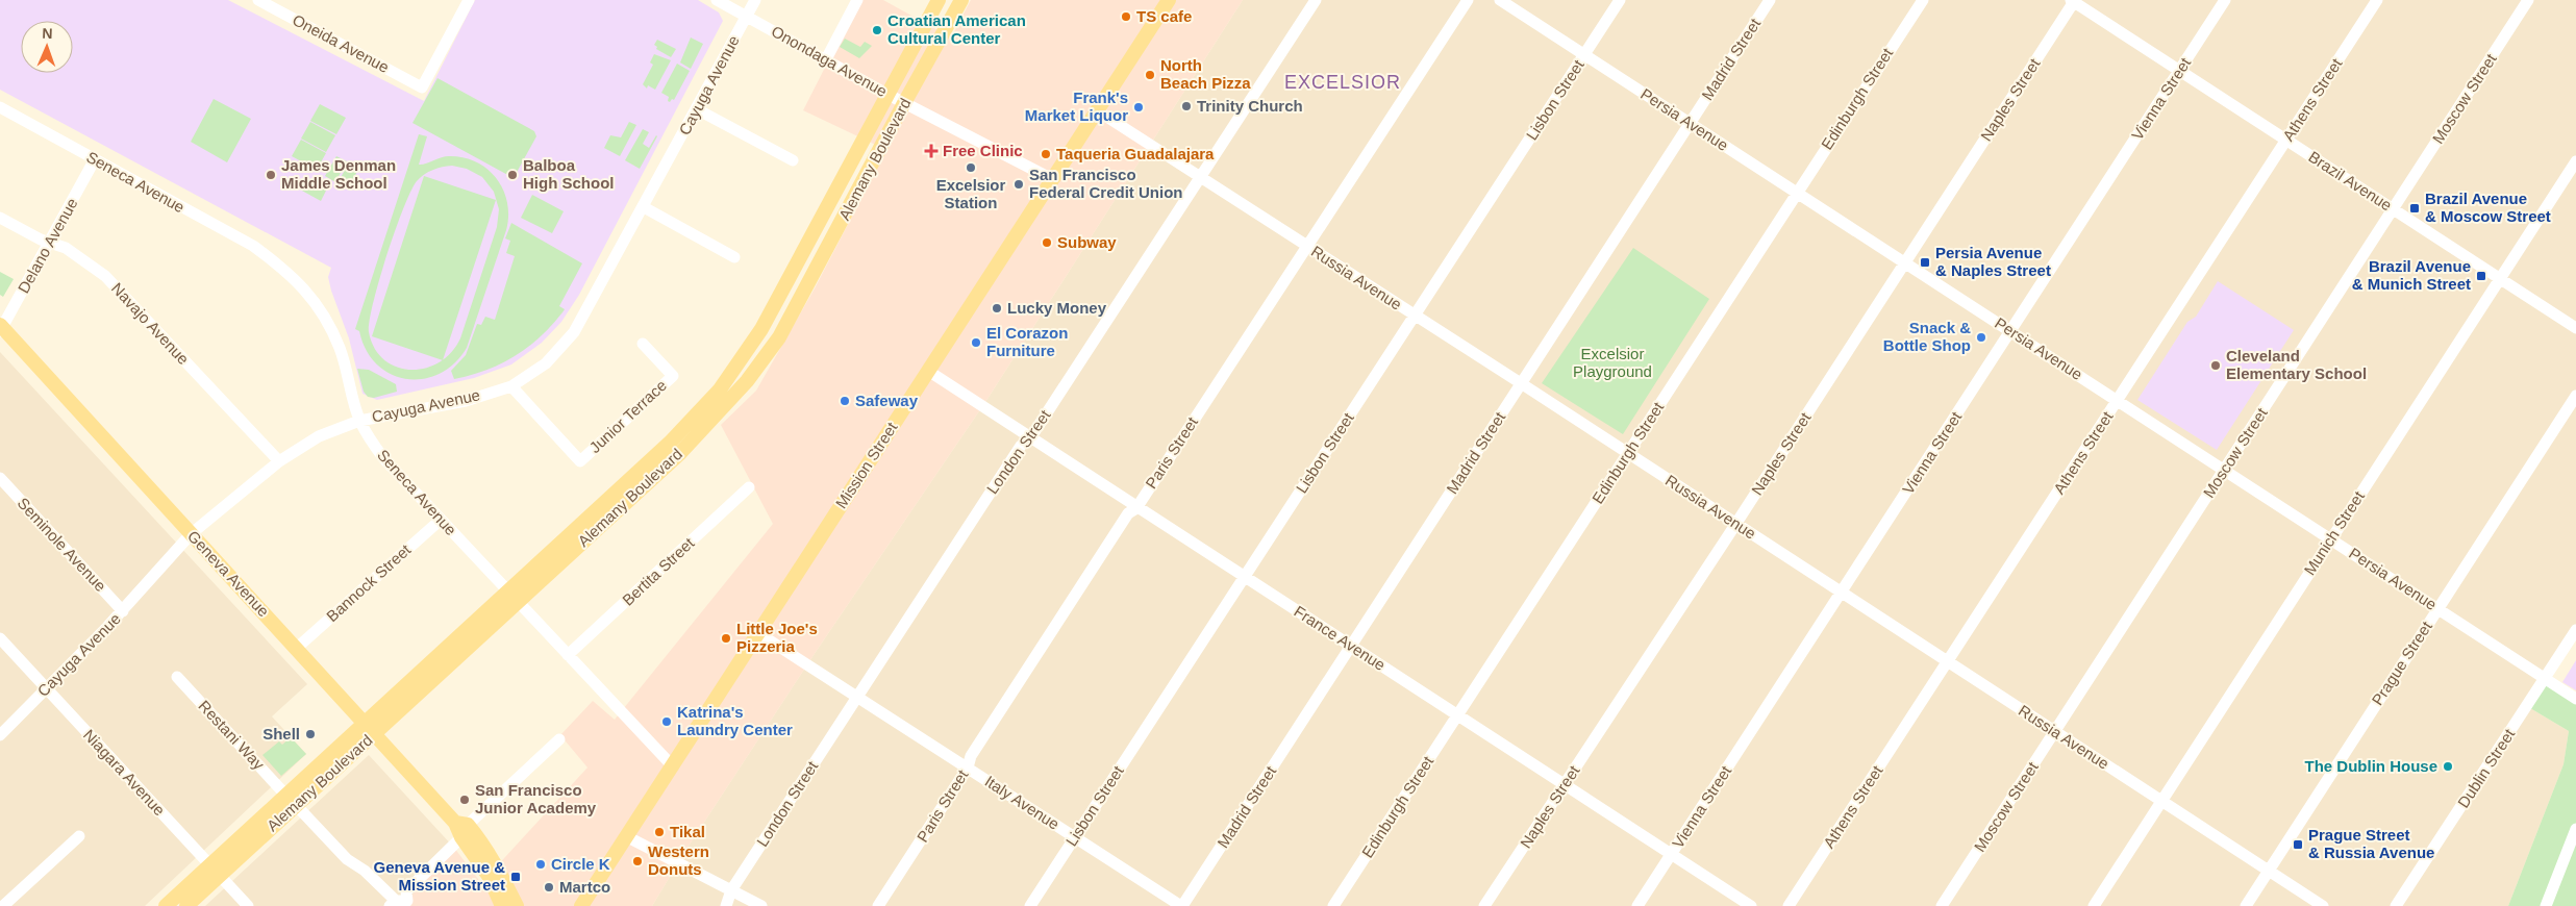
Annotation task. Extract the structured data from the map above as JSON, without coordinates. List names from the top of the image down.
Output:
{
  "streets": {
    "main road": ["Alemany Boulevard", "Mission Street", "Geneva Avenue"],
    "street": [
      "Oneida Avenue",
      "Madrid Street",
      "Onondaga Avenue",
      "Cayuga Avenue",
      "Edinburgh Street",
      "Vienna Street",
      "Moscow Street",
      "Lisbon Street",
      "Naples Street",
      "Athens Street",
      "Persia Avenue",
      "Brazil Avenue",
      "Seneca Avenue",
      "Delano Avenue",
      "Russia Avenue",
      "Navajo Avenue",
      "Junior Terrace",
      "London Street",
      "Paris Street",
      "Munich Street",
      "Seminole Avenue",
      "Bertita Street",
      "Bannock Street",
      "France Avenue",
      "Prague Street",
      "Restani Way",
      "Dublin Street",
      "Niagara Avenue",
      "Italy Avenue"
    ]
  },
  "crossings": [
    ["Madrid Street", "Persia Avenue"],
    ["Madrid Street", "Russia Avenue"],
    ["Madrid Street", "France Avenue"],
    ["Madrid Street", "Italy Avenue"],
    ["Onondaga Avenue", "Cayuga Avenue"],
    ["Onondaga Avenue", "Alemany Boulevard"],
    ["Onondaga Avenue", "Mission Street"],
    ["Cayuga Avenue", "Seneca Avenue"],
    ["Cayuga Avenue", "Navajo Avenue"],
    ["Cayuga Avenue", "Junior Terrace"],
    ["Cayuga Avenue", "Seminole Avenue"],
    ["Cayuga Avenue", "Geneva Avenue"],
    ["Cayuga Avenue", "Niagara Avenue"],
    ["Edinburgh Street", "Persia Avenue"],
    ["Edinburgh Street", "Russia Avenue"],
    ["Edinburgh Street", "France Avenue"],
    ["Vienna Street", "Persia Avenue"],
    ["Vienna Street", "Brazil Avenue"],
    ["Vienna Street", "Russia Avenue"],
    ["Vienna Street", "France Avenue"],
    ["Moscow Street", "Persia Avenue"],
    ["Moscow Street", "Brazil Avenue"],
    ["Moscow Street", "Russia Avenue"],
    ["Lisbon Street", "Persia Avenue"],
    ["Lisbon Street", "Russia Avenue"],
    ["Lisbon Street", "France Avenue"],
    ["Lisbon Street", "Italy Avenue"],
    ["Naples Street", "Persia Avenue"],
    ["Naples Street", "Brazil Avenue"],
    ["Naples Street", "Russia Avenue"],
    ["Naples Street", "France Avenue"],
    ["Athens Street", "Persia Avenue"],
    ["Athens Street", "Brazil Avenue"],
    ["Athens Street", "Russia Avenue"],
    ["Persia Avenue", "Munich Street"],
    ["Persia Avenue", "Prague Street"],
    ["Persia Avenue", "Dublin Street"],
    ["Alemany Boulevard", "Seneca Avenue"],
    ["Alemany Boulevard", "Geneva Avenue"],
    ["Alemany Boulevard", "Restani Way"],
    ["Alemany Boulevard", "Niagara Avenue"],
    ["Brazil Avenue", "Munich Street"],
    ["Seneca Avenue", "Delano Avenue"],
    ["Seneca Avenue", "Mission Street"],
    ["Seneca Avenue", "Bertita Street"],
    ["Seneca Avenue", "Bannock Street"],
    ["Delano Avenue", "Navajo Avenue"],
    ["Delano Avenue", "Geneva Avenue"],
    ["Russia Avenue", "London Street"],
    ["Russia Avenue", "Paris Street"],
    ["Russia Avenue", "Mission Street"],
    ["Russia Avenue", "Munich Street"],
    ["Russia Avenue", "Prague Street"],
    ["London Street", "France Avenue"],
    ["London Street", "Italy Avenue"],
    ["Paris Street", "France Avenue"],
    ["Paris Street", "Italy Avenue"],
    ["Mission Street", "France Avenue"],
    ["Mission Street", "Italy Avenue"],
    ["Geneva Avenue", "Bannock Street"]
  ],
  "districts": ["EXCELSIOR"],
  "parks": ["Excelsior Playground"],
  "places": {
    "other": [
      "TS cafe",
      "Croatian American Cultural Center",
      "North Beach Pizza",
      "Trinity Church",
      "Frank's Market Liquor",
      "Taqueria Guadalajara",
      "Excelsior Station",
      "James Denman Middle School",
      "Balboa High School",
      "San Francisco Federal Credit Union",
      "Subway",
      "Lucky Money",
      "Snack & Bottle Shop",
      "El Corazon Furniture",
      "Cleveland Elementary School",
      "Safeway",
      "Little Joe's Pizzeria",
      "Katrina's Laundry Center",
      "Shell",
      "The Dublin House",
      "San Francisco Junior Academy",
      "Tikal",
      "Western Donuts",
      "Circle K",
      "Martco"
    ],
    "health": ["Free Clinic"],
    "transit": [
      "Brazil Avenue & Moscow Street",
      "Persia Avenue & Naples Street",
      "Brazil Avenue & Munich Street",
      "Prague Street & Russia Avenue",
      "Geneva Avenue & Mission Street"
    ]
  },
  "north": "top"
}
